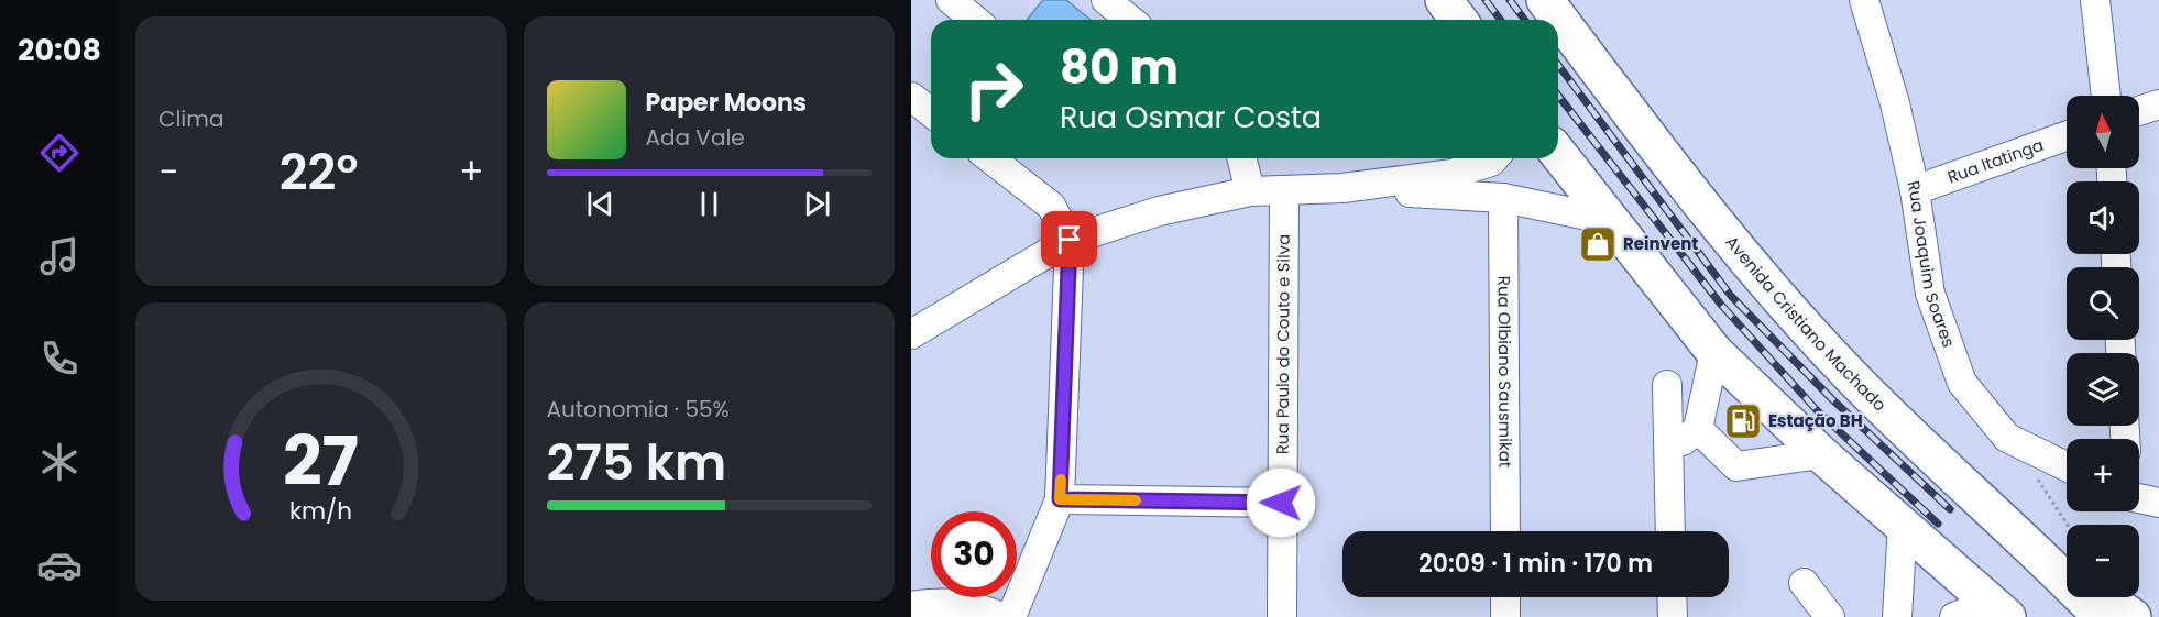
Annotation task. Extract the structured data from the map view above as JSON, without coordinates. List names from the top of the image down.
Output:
{
  "streets": {
    "highway": ["Avenida Cristiano Machado"],
    "street": [
      "Rua Itatinga",
      "Rua Joaquim Soares",
      "Rua Paulo do Couto e Silva",
      "Rua Olbiano Sausmikat"
    ]
  },
  "crossings": [
    ["Rua Itatinga", "Rua Joaquim Soares"]
  ],
  "places": {
    "shop": ["Reinvent"],
    "fuel station": ["Estação BH"]
  },
  "north": "top",
  "page": {
    "tabs": "20:08",
    "tile": [
      "Clima",
      ["Autonomia · 55%", "275 km"]
    ],
    "turn": ["80 m", "Rua Osmar Costa"],
    "song": ["Paper Moons", "Ada Vale"],
    "map_buttons": ["+", "−"],
    "heat": ["−", "22°", "+"],
    "limit": "30",
    "trip": "20:09 · 1 min · 170 m",
    "gauge": ["27", "km/h"]
  }
}
